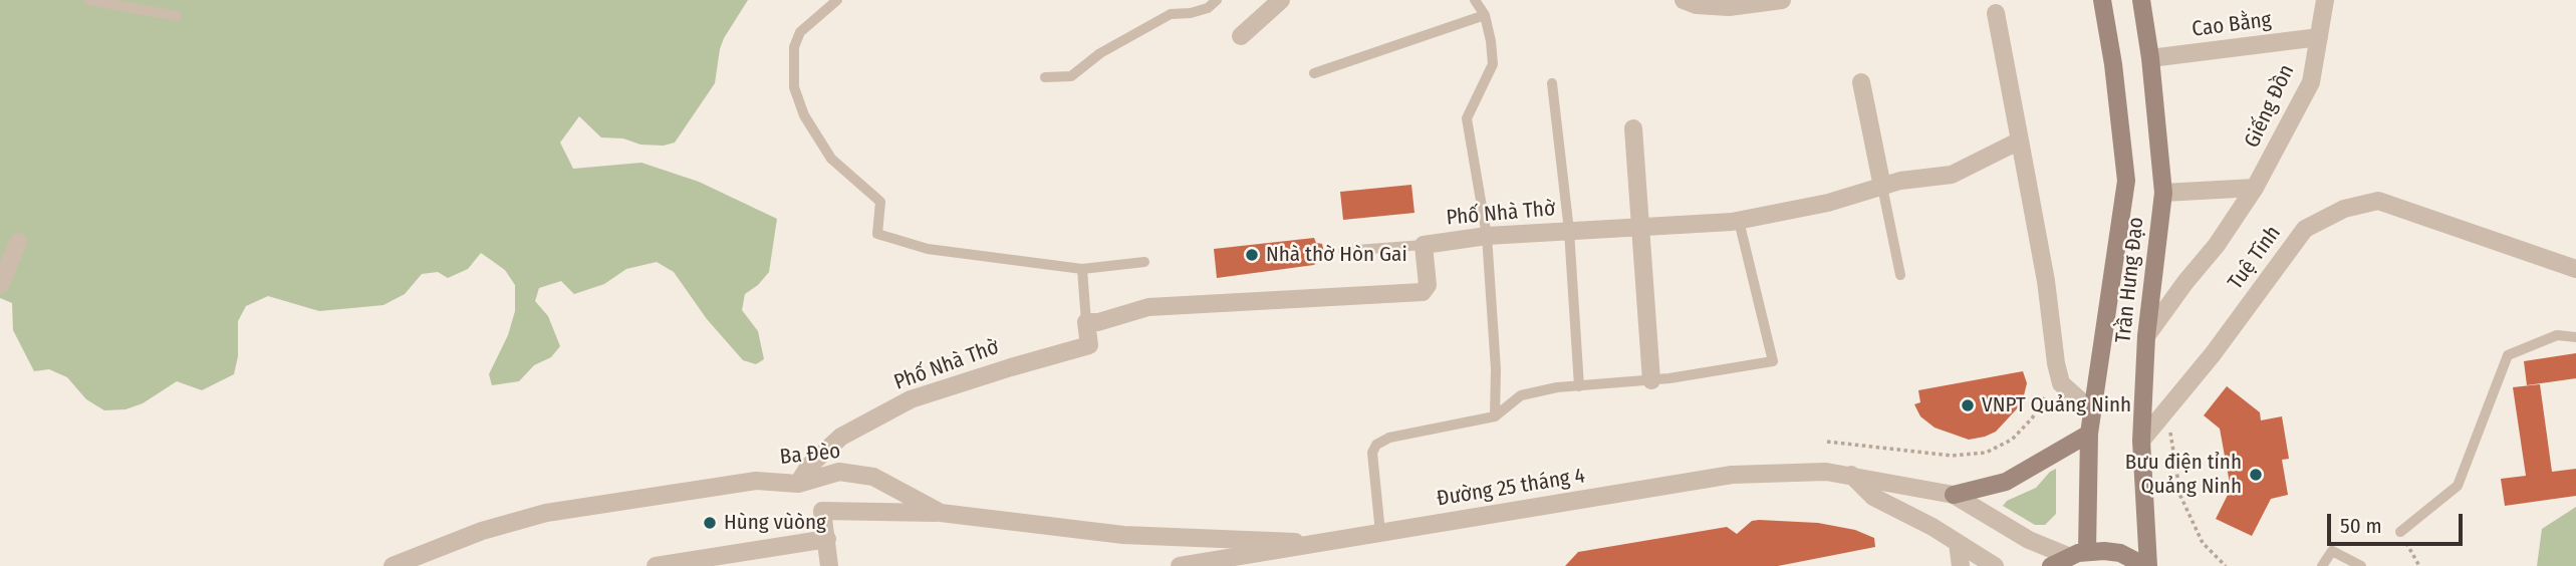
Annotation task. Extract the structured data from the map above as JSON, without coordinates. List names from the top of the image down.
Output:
{
  "streets": {
    "main road": ["Trần Hưng Đạo"],
    "street": [
      "Cao Bằng",
      "Giếng Đồn",
      "Phố Nhà Thờ",
      "Tuệ Tĩnh",
      "Ba Đèo",
      "Đường 25 tháng 4"
    ]
  },
  "crossings": [
    ["Cao Bằng", "Giếng Đồn"],
    ["Cao Bằng", "Trần Hưng Đạo"],
    ["Giếng Đồn", "Trần Hưng Đạo"],
    ["Phố Nhà Thờ", "Ba Đèo"],
    ["Tuệ Tĩnh", "Trần Hưng Đạo"],
    ["Ba Đèo", "Đường 25 tháng 4"]
  ],
  "places": [
    "Nhà thờ Hòn Gai",
    "VNPT Quảng Ninh",
    "Bưu điện tỉnh Quảng Ninh",
    "Hùng vùòng"
  ],
  "scale_bar": "50 m"
}
